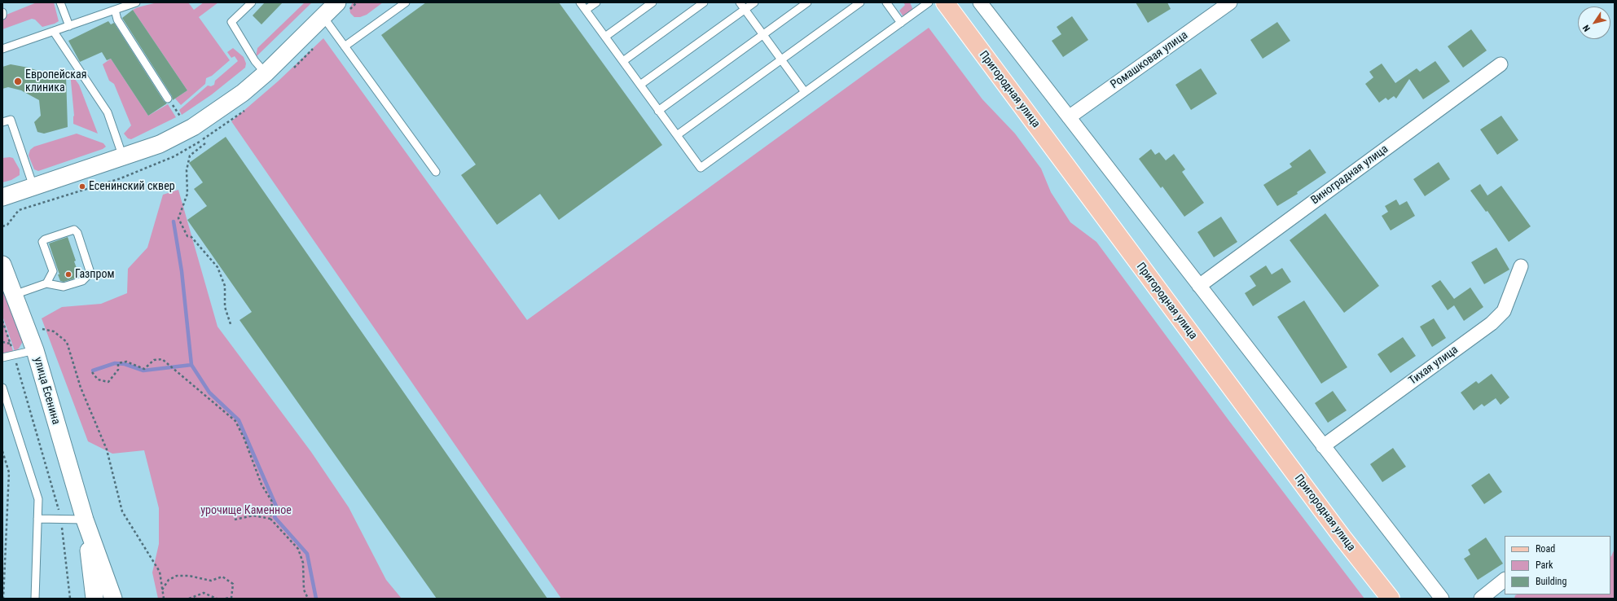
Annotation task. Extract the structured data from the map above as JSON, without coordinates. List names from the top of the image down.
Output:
{
  "streets": {
    "main road": ["Пригородная улица"],
    "street": [
      "Ромашковая улица",
      "Виноградная улица",
      "Тихая улица",
      "улица Есенина"
    ]
  },
  "parks": ["урочище Каменное"],
  "places": ["Европейская клиника", "Есенинский сквер", "Газпром"],
  "legend": ["Road", "Park", "Building"],
  "north": "bottom left"
}
